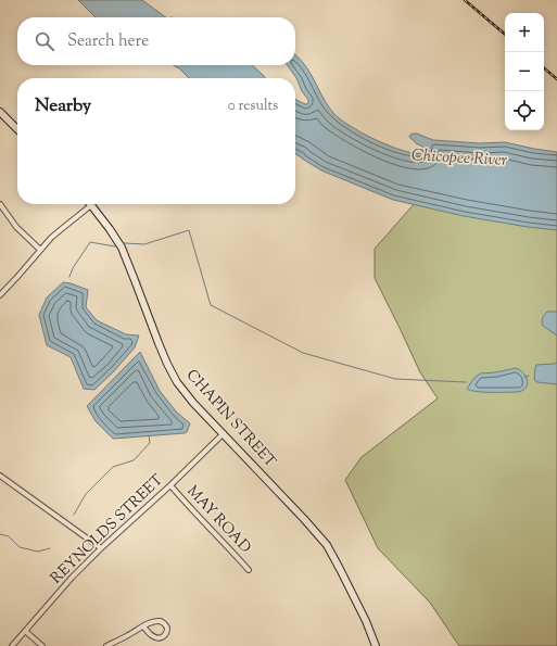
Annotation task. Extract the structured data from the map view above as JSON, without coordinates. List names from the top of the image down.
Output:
{
  "streets": {
    "main road": ["CHAPIN STREET"],
    "street": ["MAY ROAD", "REYNOLDS STREET"]
  },
  "crossings": [
    ["CHAPIN STREET", "REYNOLDS STREET"],
    ["MAY ROAD", "REYNOLDS STREET"]
  ],
  "water": ["Chicopee River"],
  "page": {
    "map_buttons": ["+", "−"],
    "search": "Search here",
    "heading": ["Nearby", "0 results"]
  }
}
